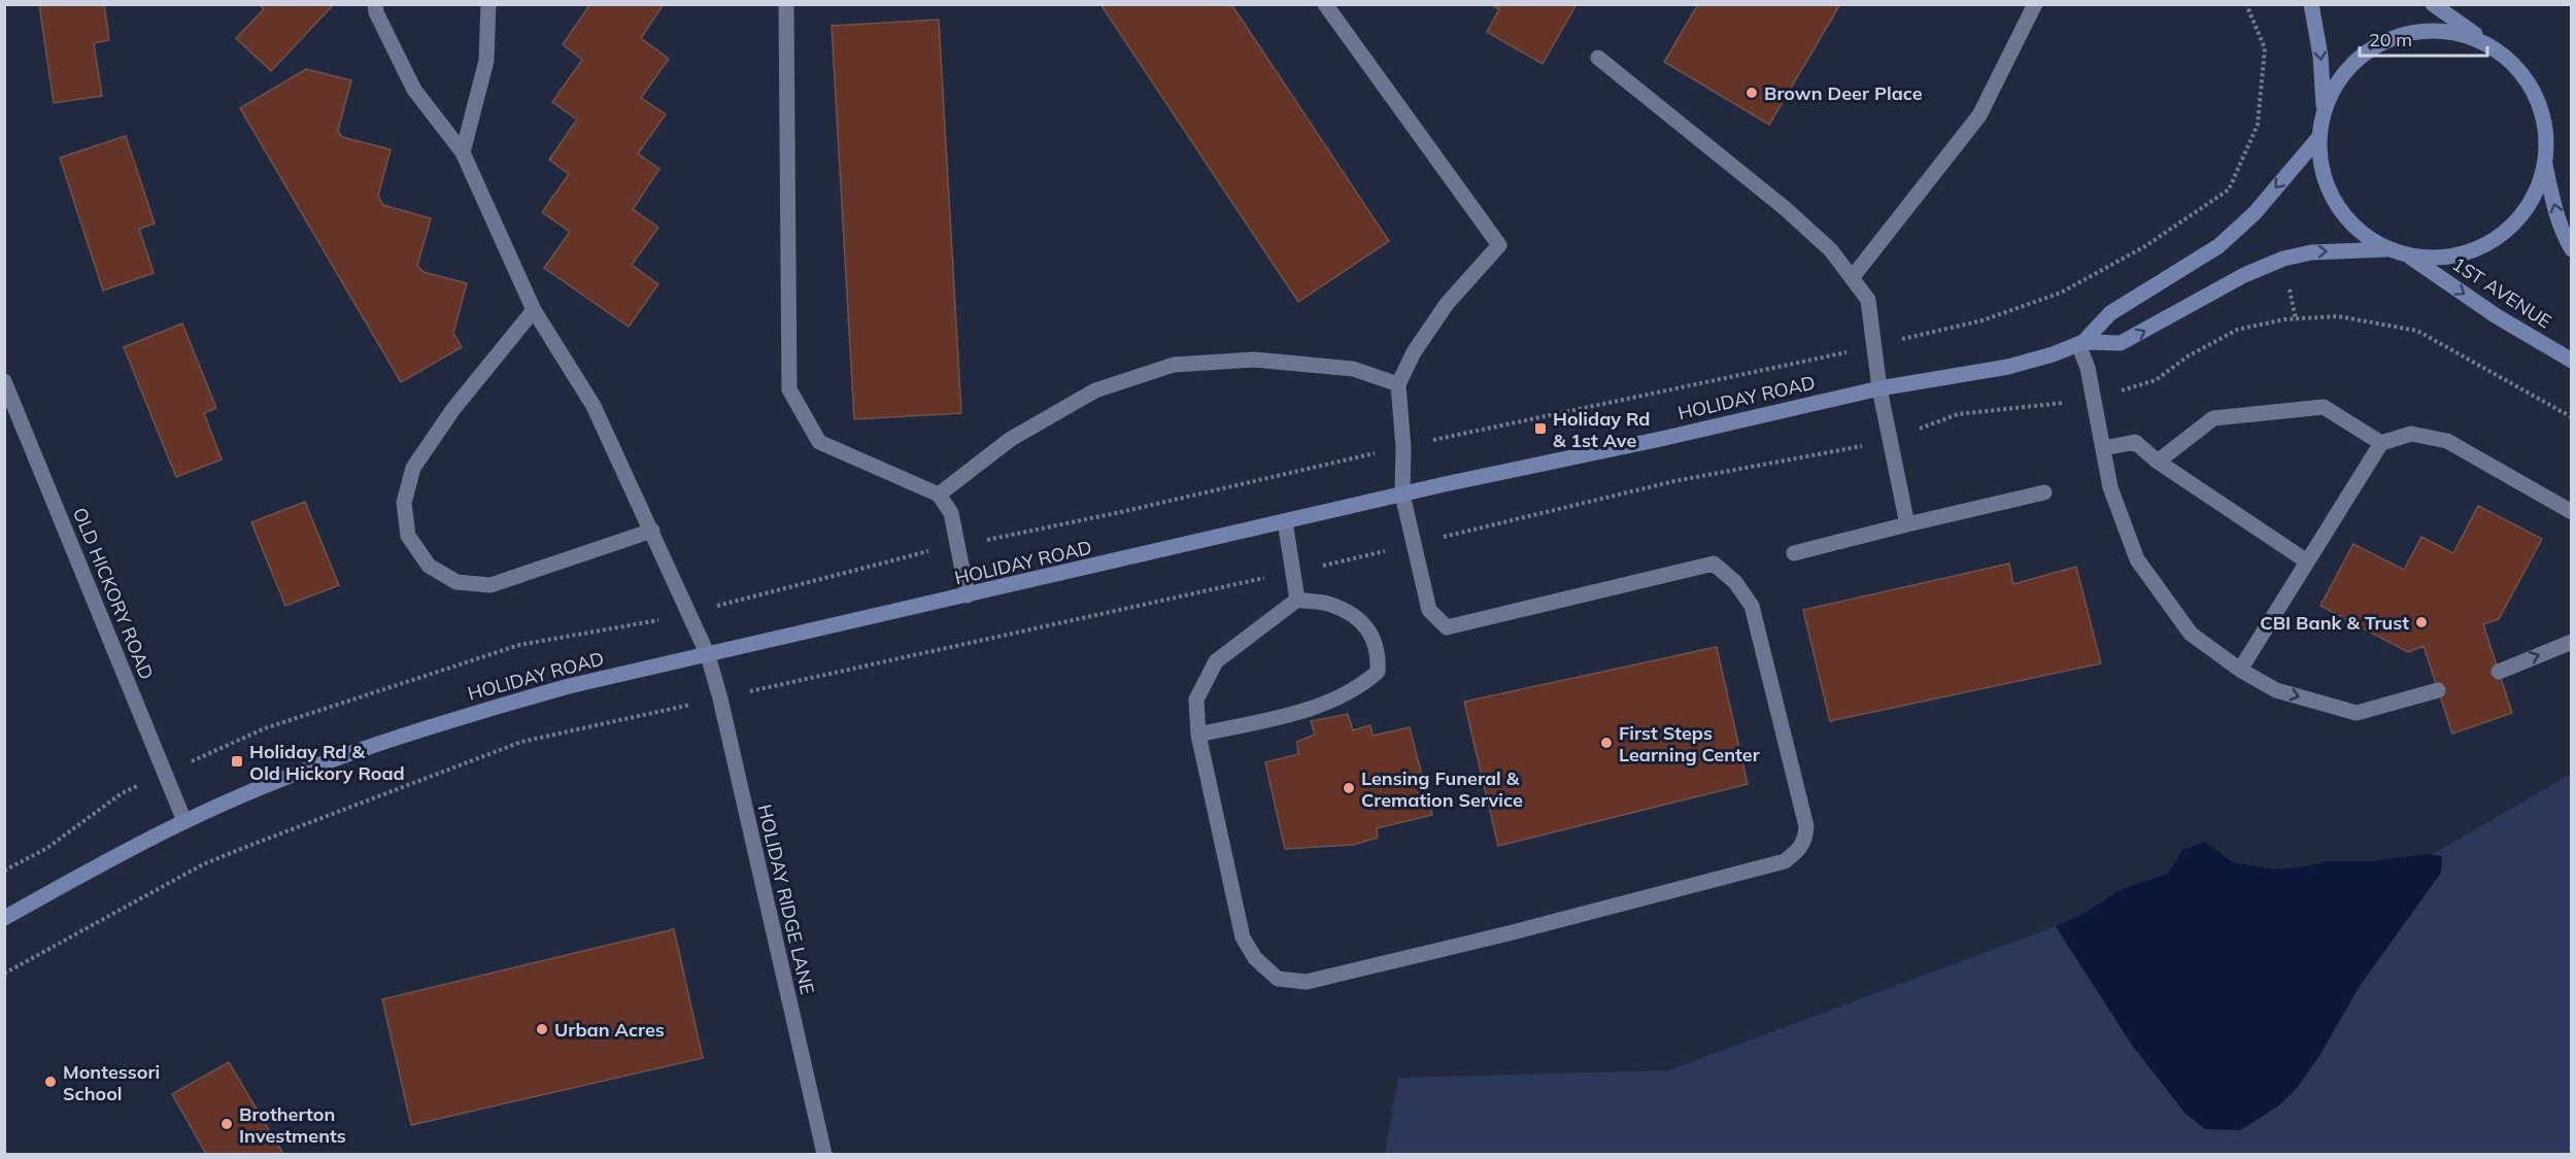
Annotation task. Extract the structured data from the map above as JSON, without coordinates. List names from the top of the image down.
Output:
{
  "streets": {
    "street": [
      "1ST AVENUE",
      "HOLIDAY ROAD",
      "OLD HICKORY ROAD",
      "HOLIDAY RIDGE LANE"
    ]
  },
  "crossings": [
    ["HOLIDAY ROAD", "OLD HICKORY ROAD"],
    ["HOLIDAY ROAD", "HOLIDAY RIDGE LANE"]
  ],
  "places": {
    "other": [
      "Brown Deer Place",
      "CBI Bank & Trust",
      "First Steps Learning Center",
      "Lensing Funeral & Cremation Service",
      "Urban Acres",
      "Montessori School",
      "Brotherton Investments"
    ],
    "transit": ["Holiday Rd & 1st Ave", "Holiday Rd & Old Hickory Road"]
  },
  "scale_bar": "20 m"
}
